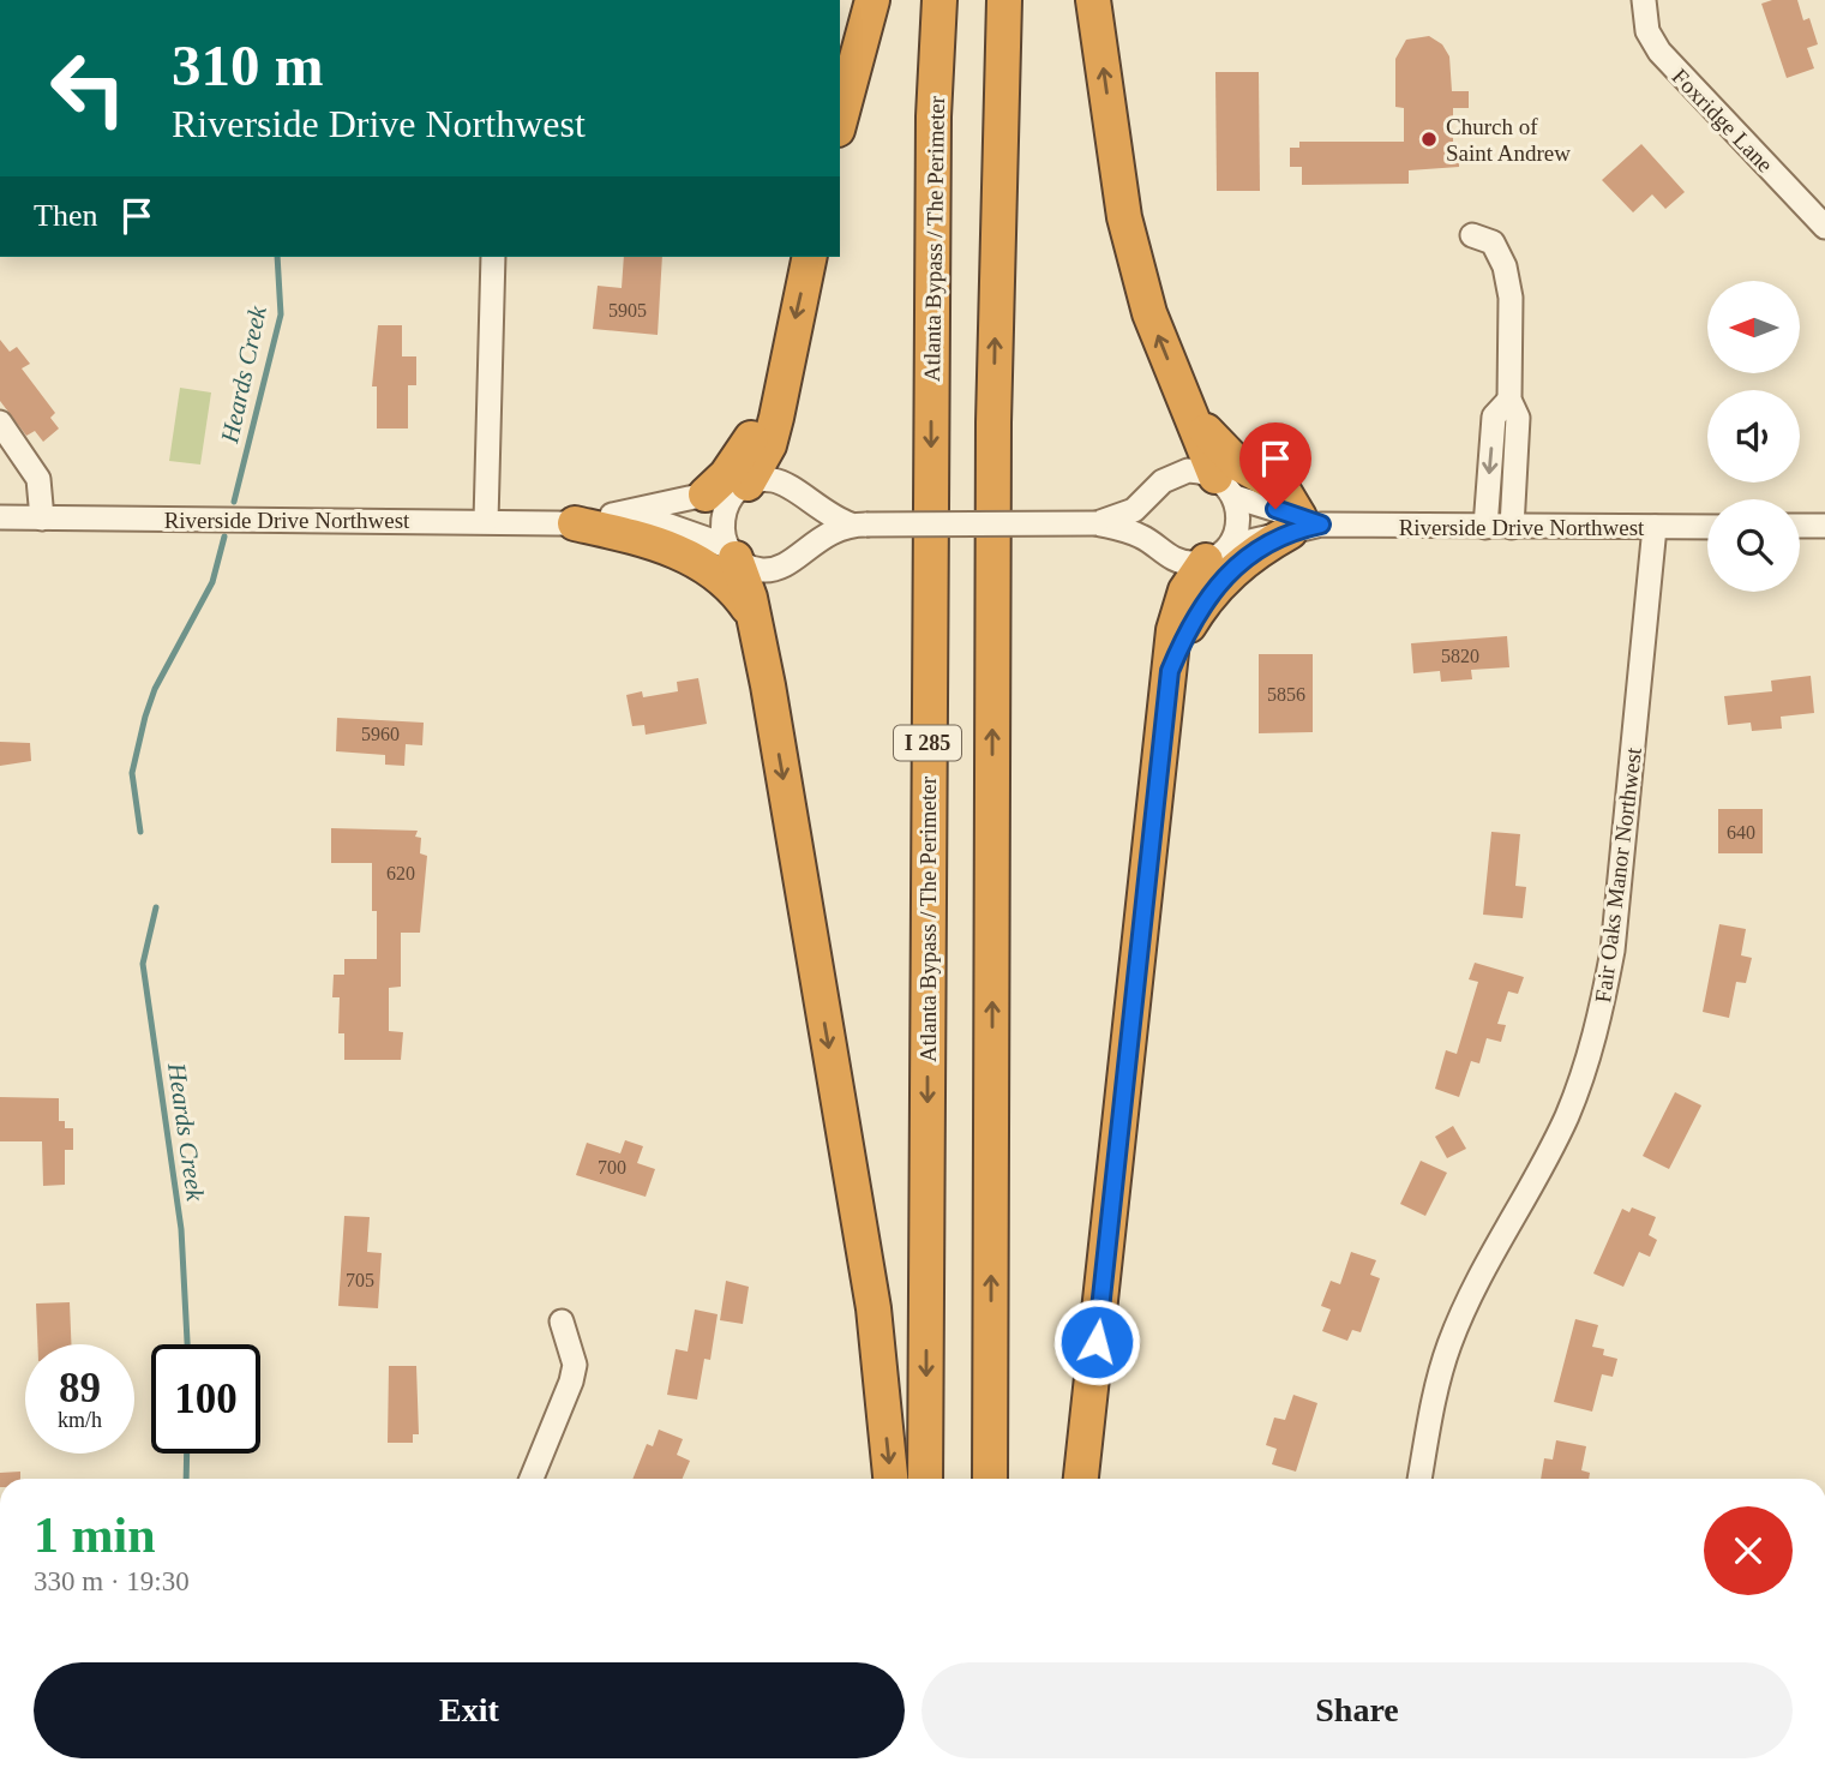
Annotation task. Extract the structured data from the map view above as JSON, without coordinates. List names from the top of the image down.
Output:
{
  "streets": {
    "highway": ["Atlanta Bypass / The Perimeter", "I 285"],
    "street": ["Foxridge Lane", "Riverside Drive Northwest", "Fair Oaks Manor Northwest"]
  },
  "crossings": [
    ["Riverside Drive Northwest", "Fair Oaks Manor Northwest"]
  ],
  "water": ["Heards Creek"],
  "places": ["Church of Saint Andrew"],
  "house_numbers": [
    "5905",
    "5820",
    "5856",
    "5960",
    "640",
    "620",
    "700",
    "705"
  ],
  "north": "left",
  "page": {
    "turn": ["310 m", "Riverside Drive Northwest"],
    "then": "Then",
    "speed": "89 km/h",
    "limit": "100",
    "heading": ["1 min", "330 m · 19:30"],
    "buttons": ["Exit", "Share"]
  }
}
